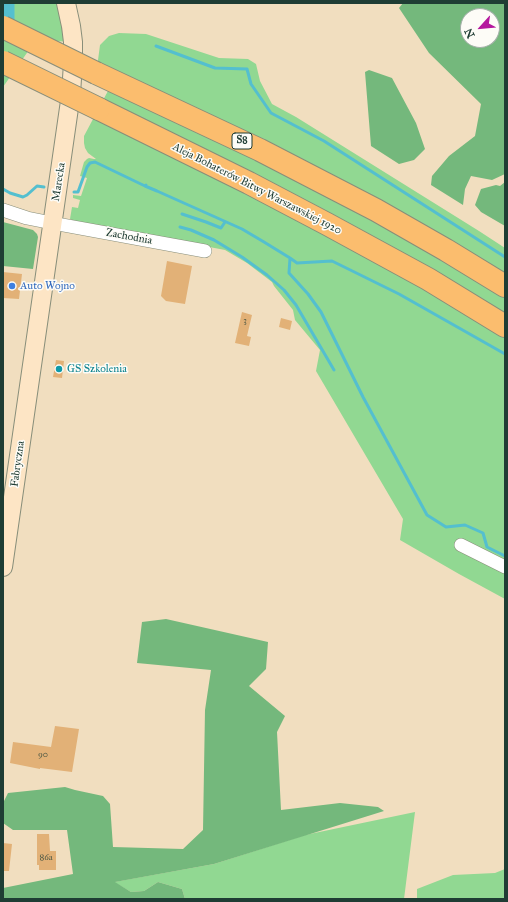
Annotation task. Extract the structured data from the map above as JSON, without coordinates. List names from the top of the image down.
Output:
{
  "streets": {
    "highway": ["S8", "Aleja Bohaterów Bitwy Warszawskiej 1920"],
    "street": ["Marecka", "Zachodnia", "Fabryczna"]
  },
  "crossings": [
    ["Marecka", "Zachodnia"],
    ["Marecka", "Fabryczna"]
  ],
  "places": ["Auto Wojno", "GS Szkolenia"],
  "house_numbers": ["3", "90", "86a"],
  "north": "bottom left"
}
